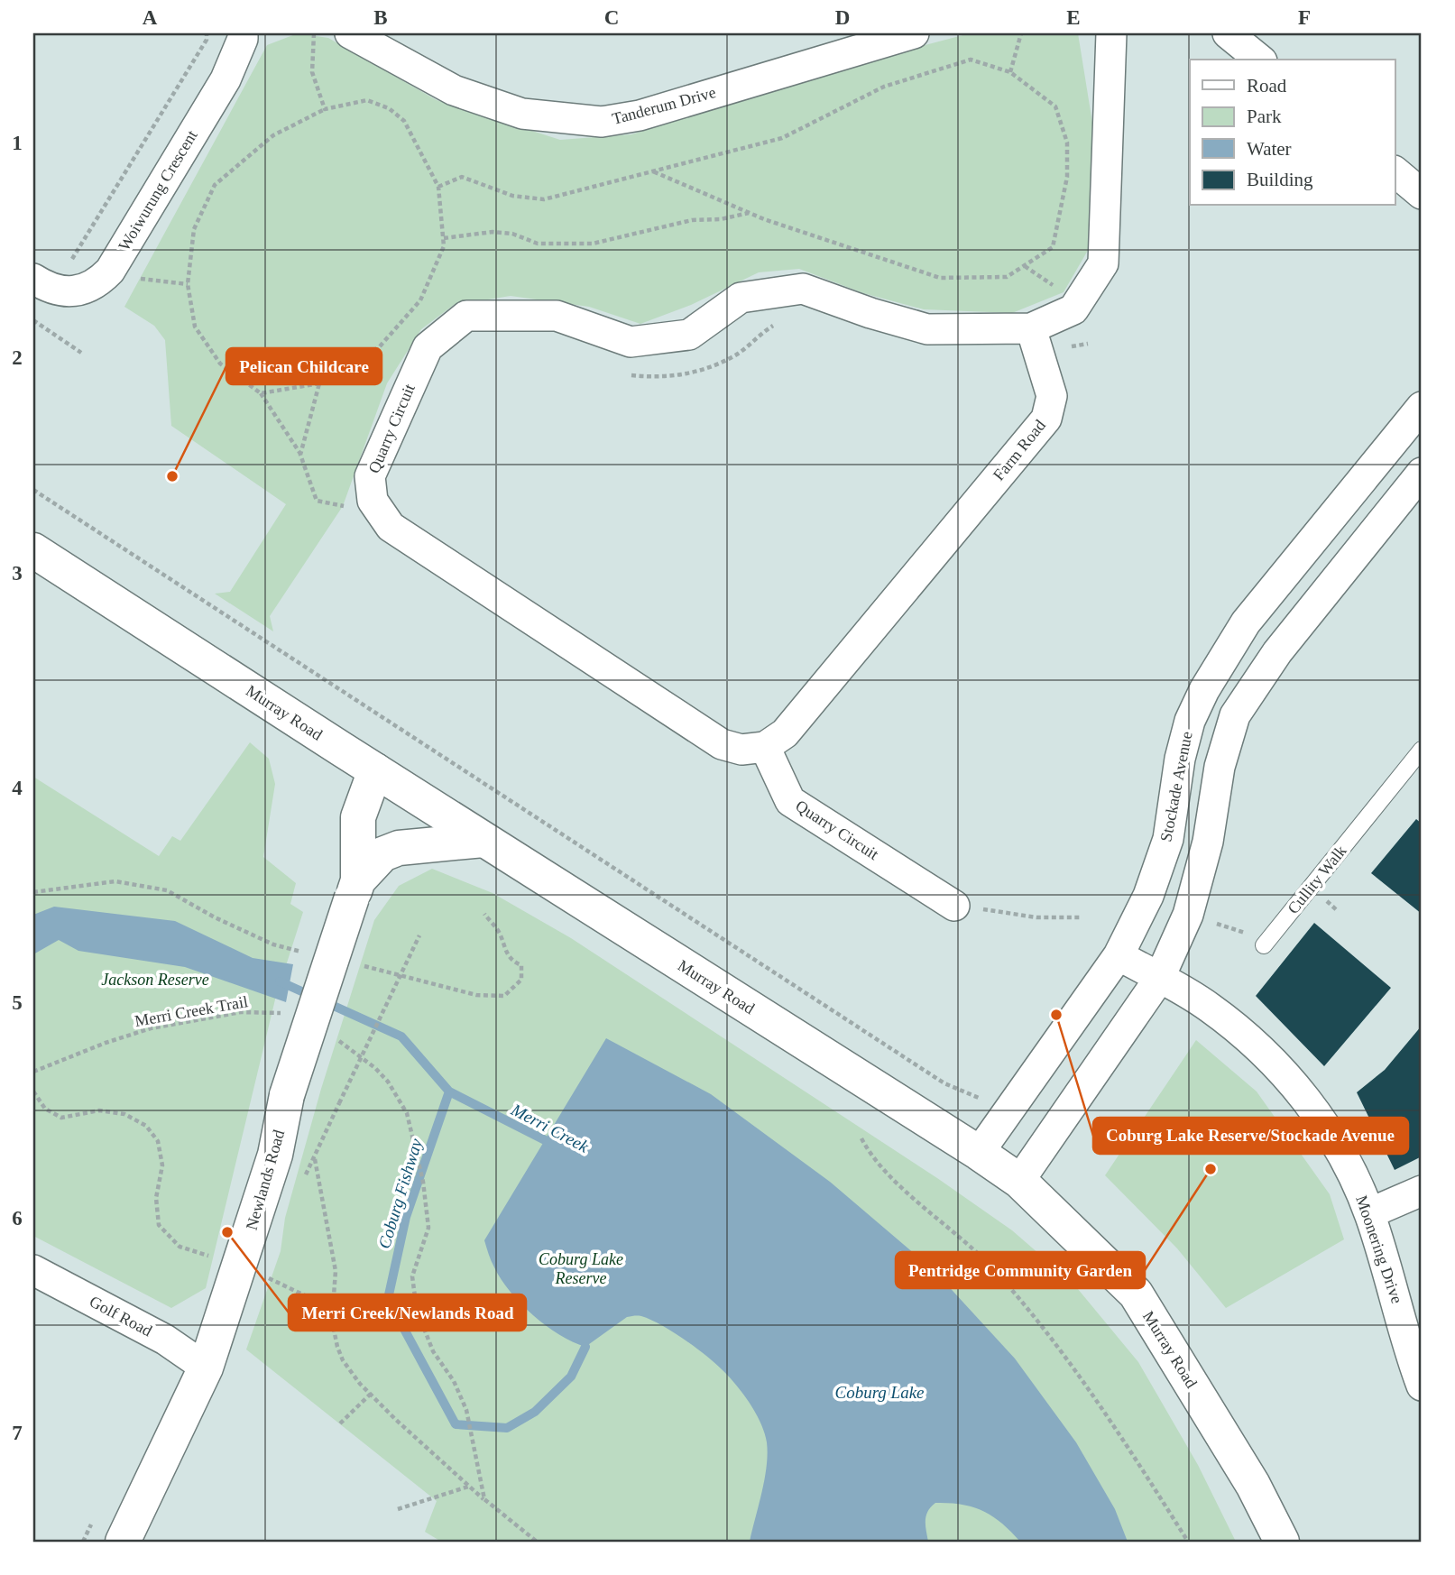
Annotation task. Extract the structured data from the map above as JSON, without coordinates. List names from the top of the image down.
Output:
{
  "streets": {
    "main road": ["Murray Road", "Newlands Road"],
    "street": [
      "Tanderum Drive",
      "Woiwurung Crescent",
      "Quarry Circuit",
      "Farm Road",
      "Stockade Avenue",
      "Moonering Drive",
      "Golf Road"
    ],
    "lane": ["Cullity Walk"],
    "path": ["Merri Creek Trail"]
  },
  "crossings": [
    ["Quarry Circuit", "Farm Road"],
    ["Murray Road", "Stockade Avenue"],
    ["Murray Road", "Newlands Road"],
    ["Stockade Avenue", "Moonering Drive"],
    ["Newlands Road", "Golf Road"]
  ],
  "water": ["Merri Creek", "Coburg Fishway", "Coburg Lake"],
  "parks": ["Jackson Reserve", "Coburg Lake Reserve"],
  "places": [
    "Pelican Childcare",
    "Coburg Lake Reserve/Stockade Avenue",
    "Pentridge Community Garden",
    "Merri Creek/Newlands Road"
  ],
  "legend": [
    "Road",
    "Park",
    "Water",
    "Building"
  ],
  "grid": {
    "columns": [
      "A",
      "B",
      "C",
      "D",
      "E",
      "F"
    ],
    "rows": [
      "1",
      "2",
      "3",
      "4",
      "5",
      "6",
      "7"
    ]
  }
}
